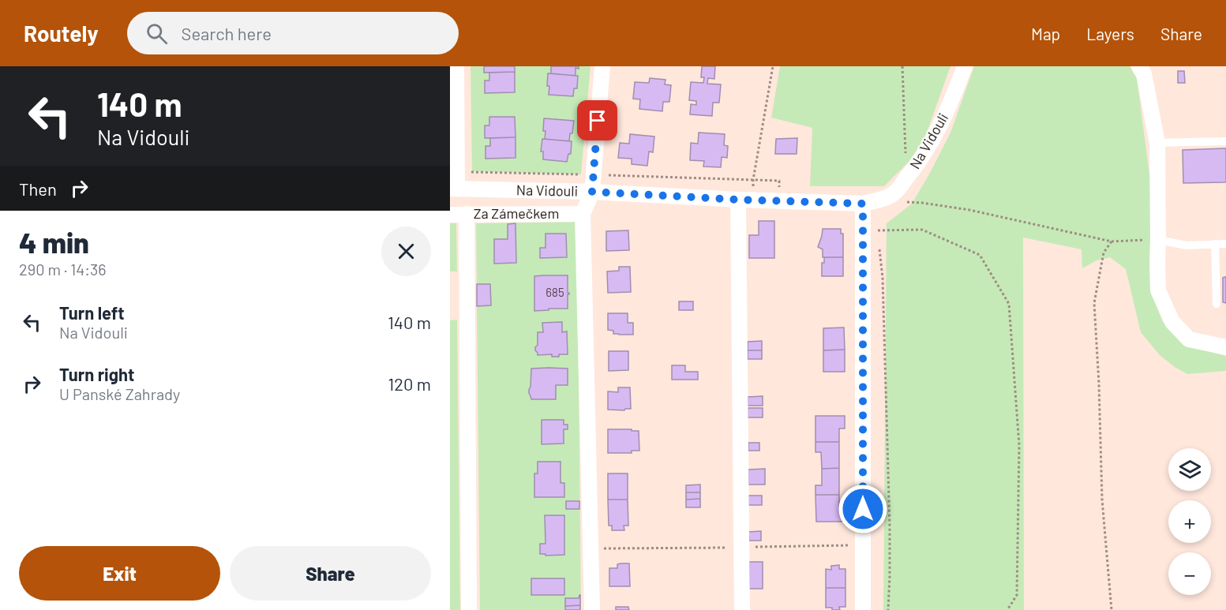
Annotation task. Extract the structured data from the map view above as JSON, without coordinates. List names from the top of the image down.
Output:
{
  "streets": {
    "street": ["Na Vidouli", "Za Zámečkem"]
  },
  "house_numbers": ["685"],
  "page": {
    "header": "Routely",
    "search": "Search here",
    "nav": ["Map", "Layers", "Share"],
    "turn": ["140 m", "Na Vidouli"],
    "then": "Then",
    "heading": ["4 min", "290 m · 14:36"],
    "list": [
      {
        "name": "Turn left",
        "note": "Na Vidouli",
        "value": "140 m"
      },
      {
        "name": "Turn right",
        "note": "U Panské Zahrady",
        "value": "120 m"
      }
    ],
    "map_buttons": ["+", "−"],
    "buttons": ["Exit", "Share"]
  }
}
